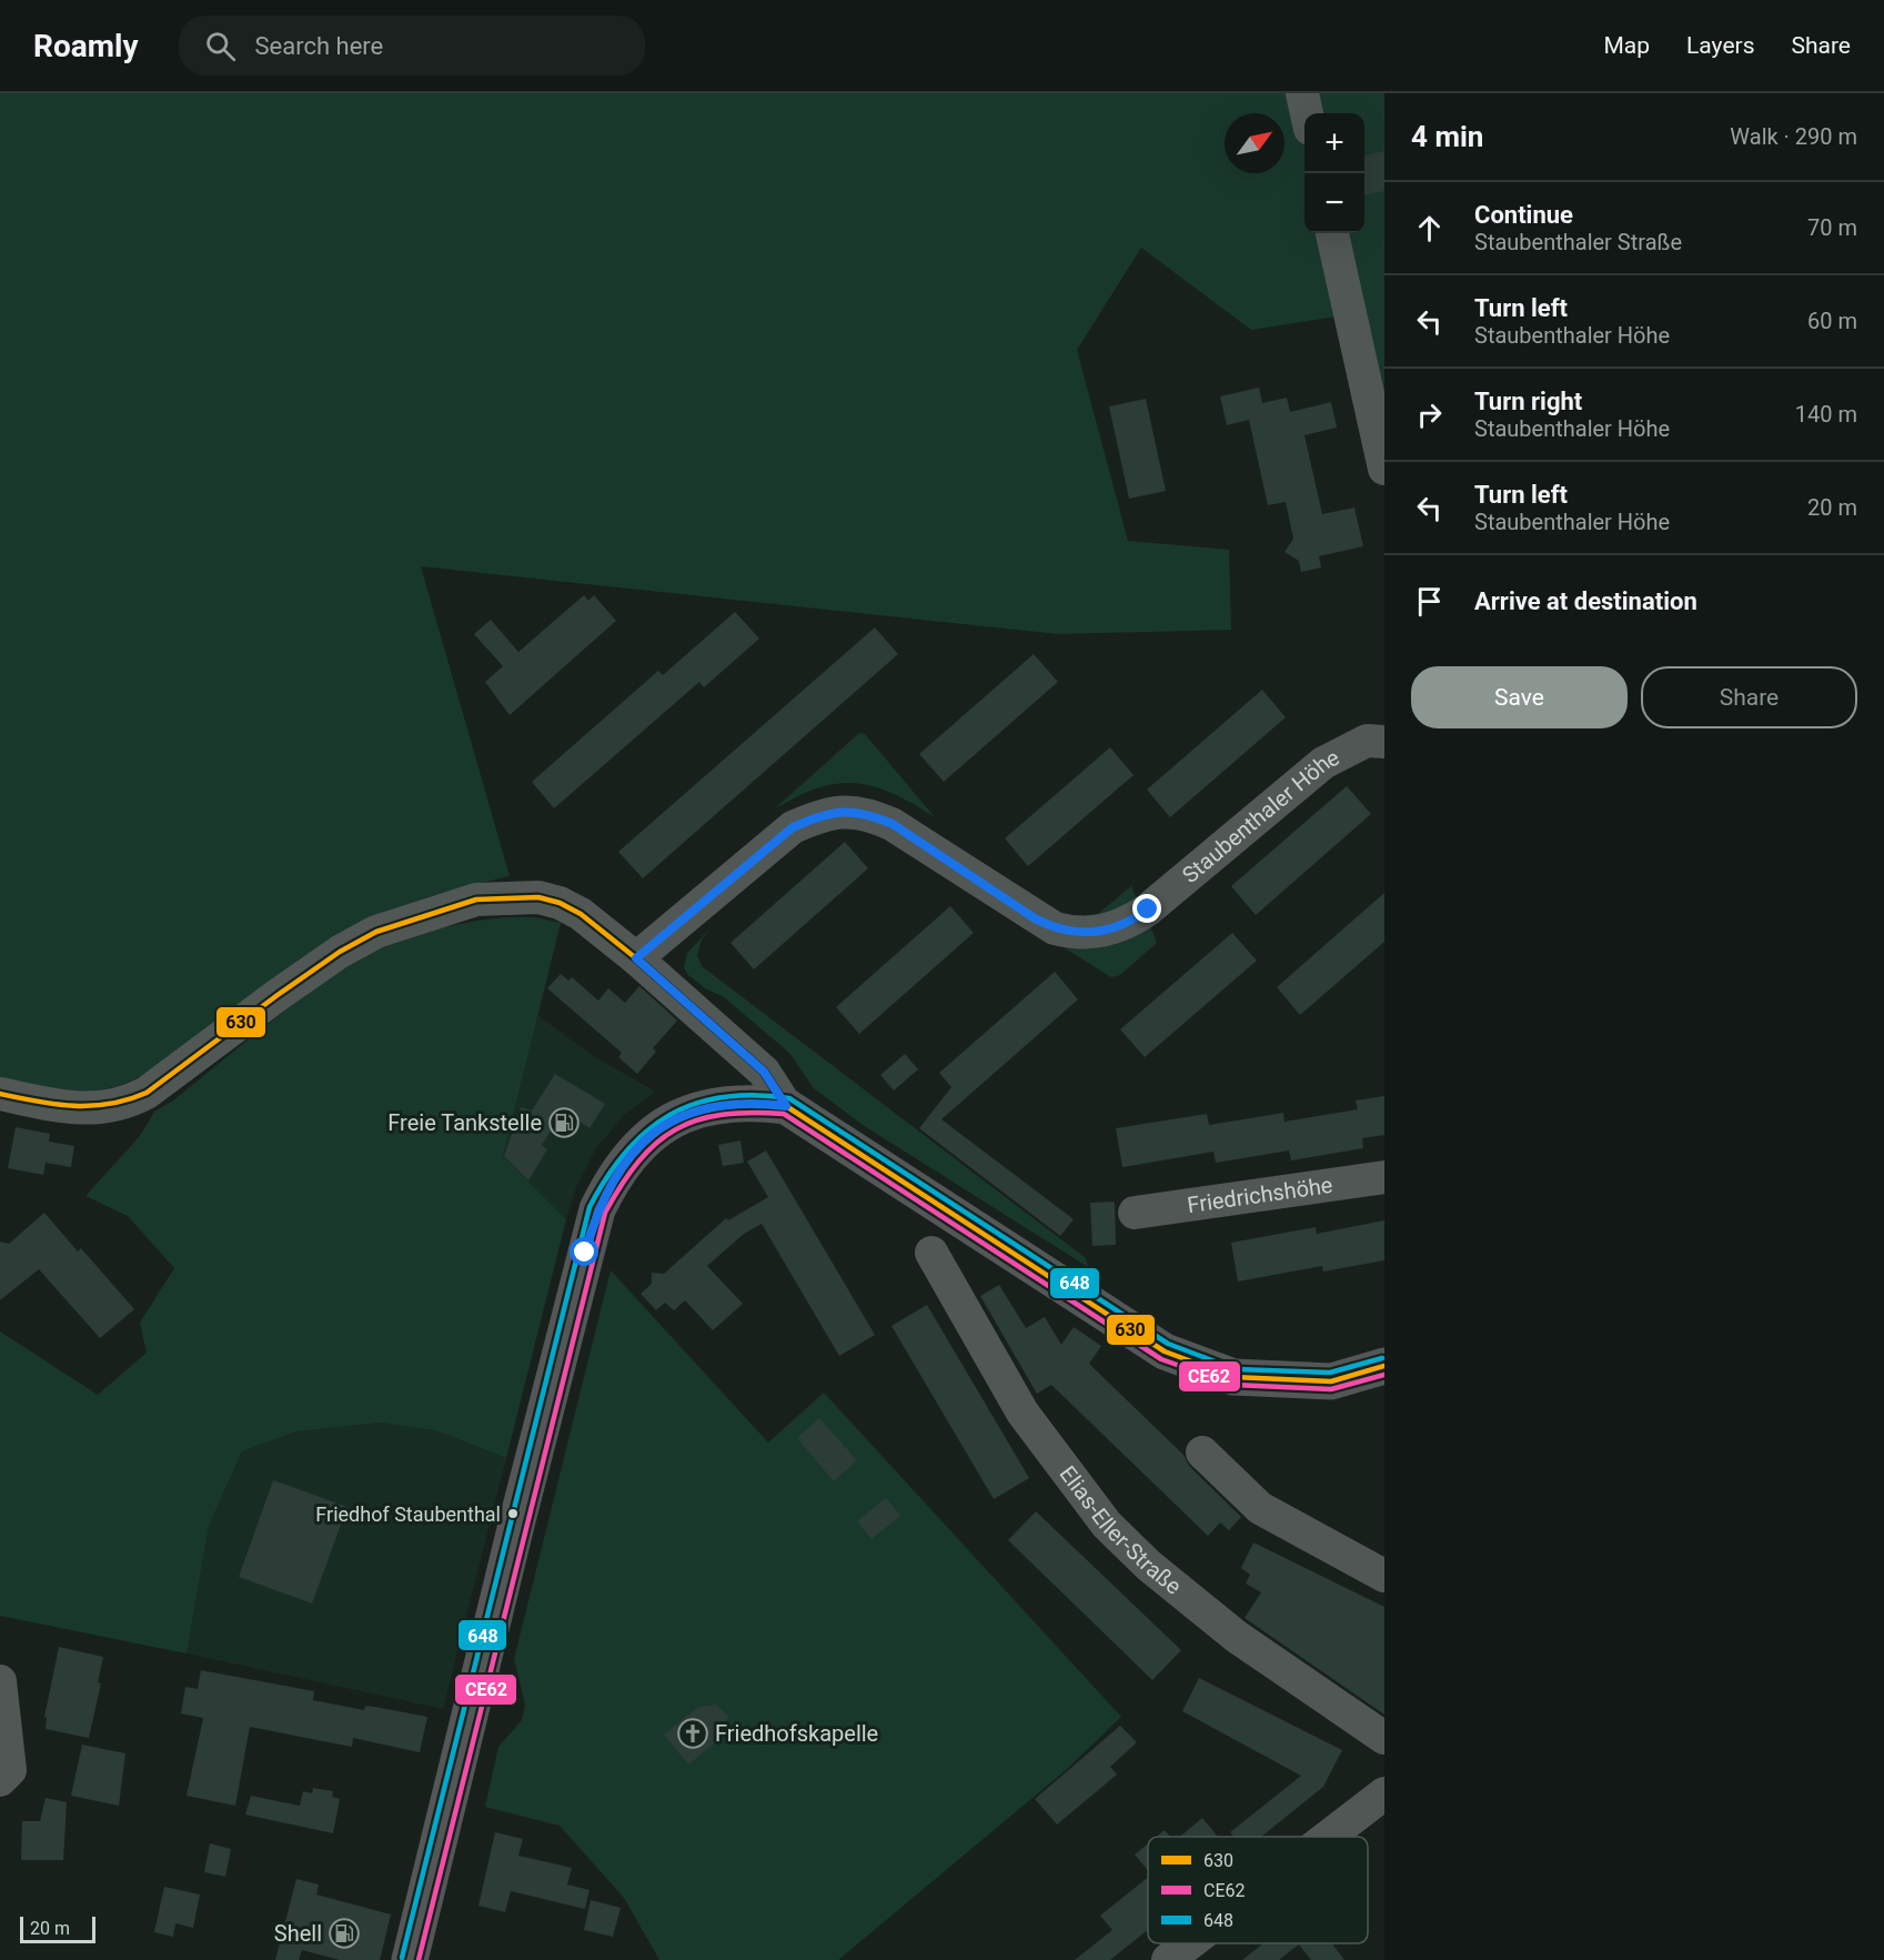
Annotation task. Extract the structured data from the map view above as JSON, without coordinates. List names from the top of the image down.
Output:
{
  "streets": {
    "street": ["Staubenthaler Höhe", "Friedrichshöhe", "Elias-Eller-Straße"]
  },
  "places": {
    "fuel station": ["Freie Tankstelle", "Shell"],
    "other": ["Friedhof Staubenthal"],
    "church": ["Friedhofskapelle"]
  },
  "lines": ["transit line 630", "transit line 648", "transit line CE62"],
  "legend": ["630", "CE62", "648"],
  "scale_bar": "20 m",
  "north": "top right",
  "page": {
    "header": "Roamly",
    "search": "Search here",
    "nav": ["Map", "Layers", "Share"],
    "heading": ["4 min", "Walk · 290 m"],
    "map_buttons": ["+", "−"],
    "list": [
      ["Continue", "Staubenthaler Straße", "70 m"],
      ["Turn left", "Staubenthaler Höhe", "60 m"],
      ["Turn right", "Staubenthaler Höhe", "140 m"],
      ["Turn left", "Staubenthaler Höhe", "20 m"],
      "Arrive at destination"
    ],
    "buttons": ["Save", "Share"],
    "scale": "20 m"
  }
}
